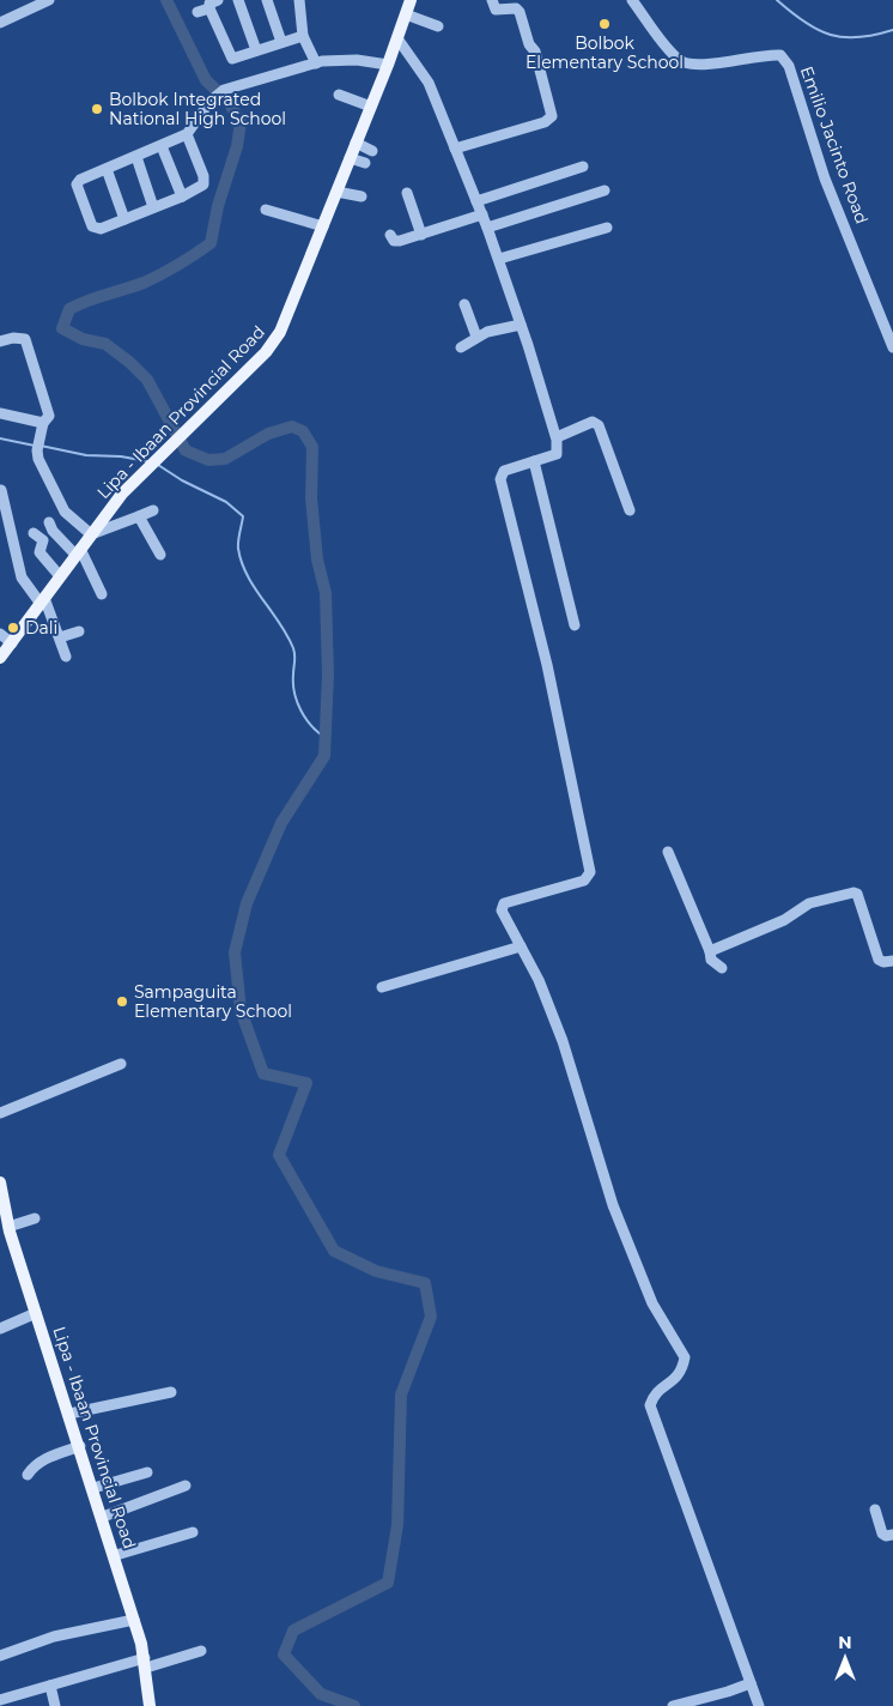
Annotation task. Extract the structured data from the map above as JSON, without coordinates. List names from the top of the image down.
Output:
{
  "streets": {
    "main road": ["Lipa - Ibaan Provincial Road"],
    "street": ["Emilio Jacinto Road"]
  },
  "places": [
    "Bolbok Elementary School",
    "Bolbok Integrated National High School",
    "Dali",
    "Sampaguita Elementary School"
  ],
  "north": "top"
}
